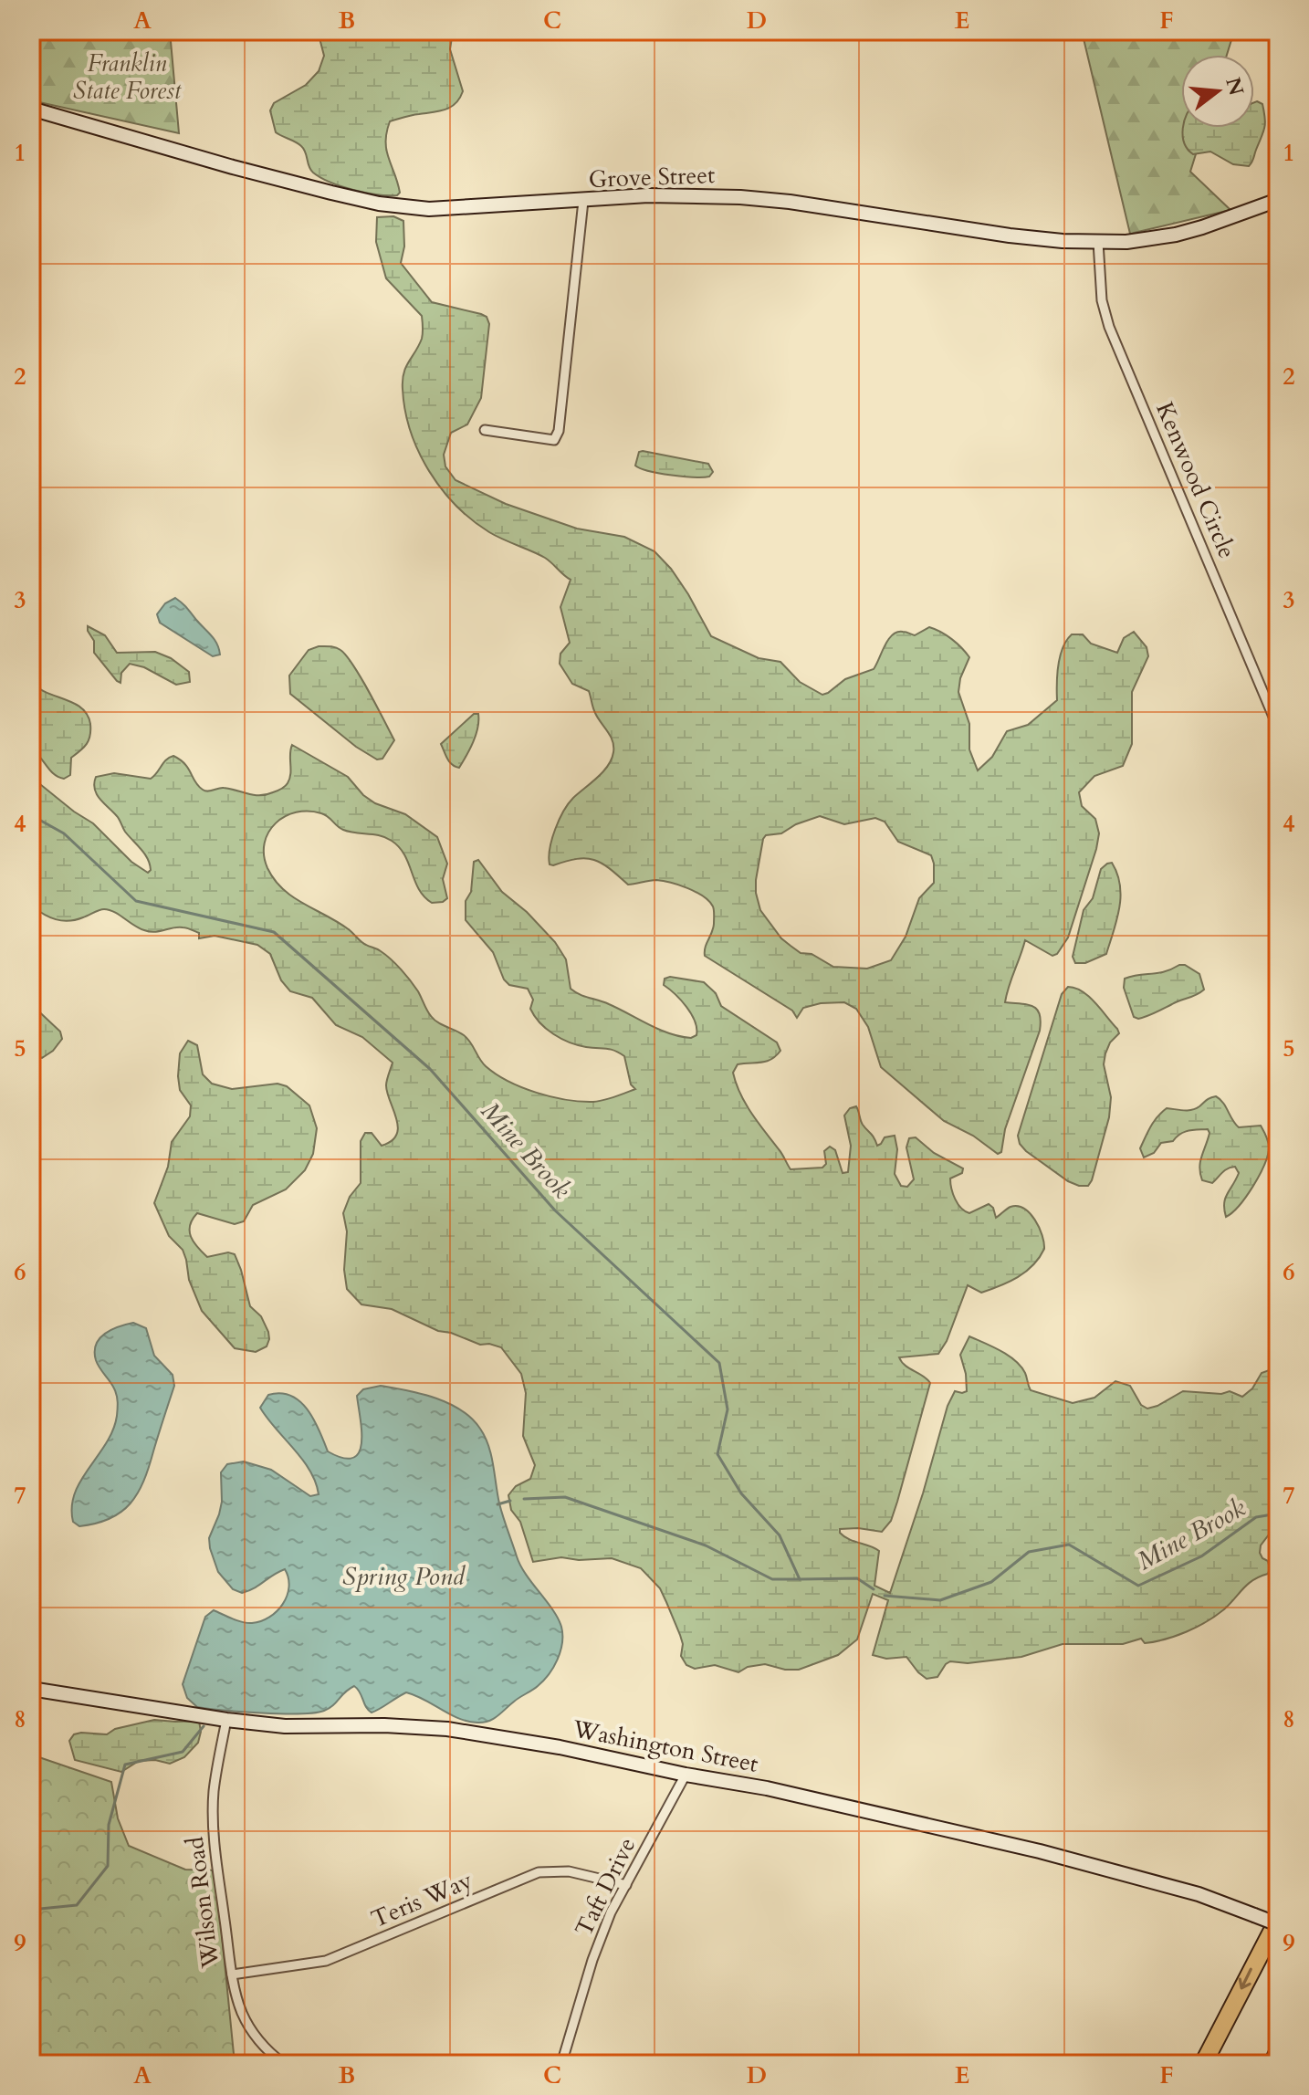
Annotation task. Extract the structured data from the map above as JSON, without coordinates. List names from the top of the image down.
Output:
{
  "streets": {
    "main road": ["Grove Street", "Washington Street"],
    "street": [
      "Kenwood Circle",
      "Taft Drive",
      "Teris Way",
      "Wilson Road"
    ]
  },
  "crossings": [
    ["Grove Street", "Kenwood Circle"],
    ["Washington Street", "Taft Drive"],
    ["Washington Street", "Wilson Road"],
    ["Taft Drive", "Teris Way"],
    ["Teris Way", "Wilson Road"]
  ],
  "water": ["Mine Brook", "Spring Pond"],
  "parks": ["Franklin State Forest"],
  "north": "right",
  "grid": {
    "columns": [
      "A",
      "B",
      "C",
      "D",
      "E",
      "F"
    ],
    "rows": [
      "1",
      "2",
      "3",
      "4",
      "5",
      "6",
      "7",
      "8",
      "9"
    ]
  }
}
